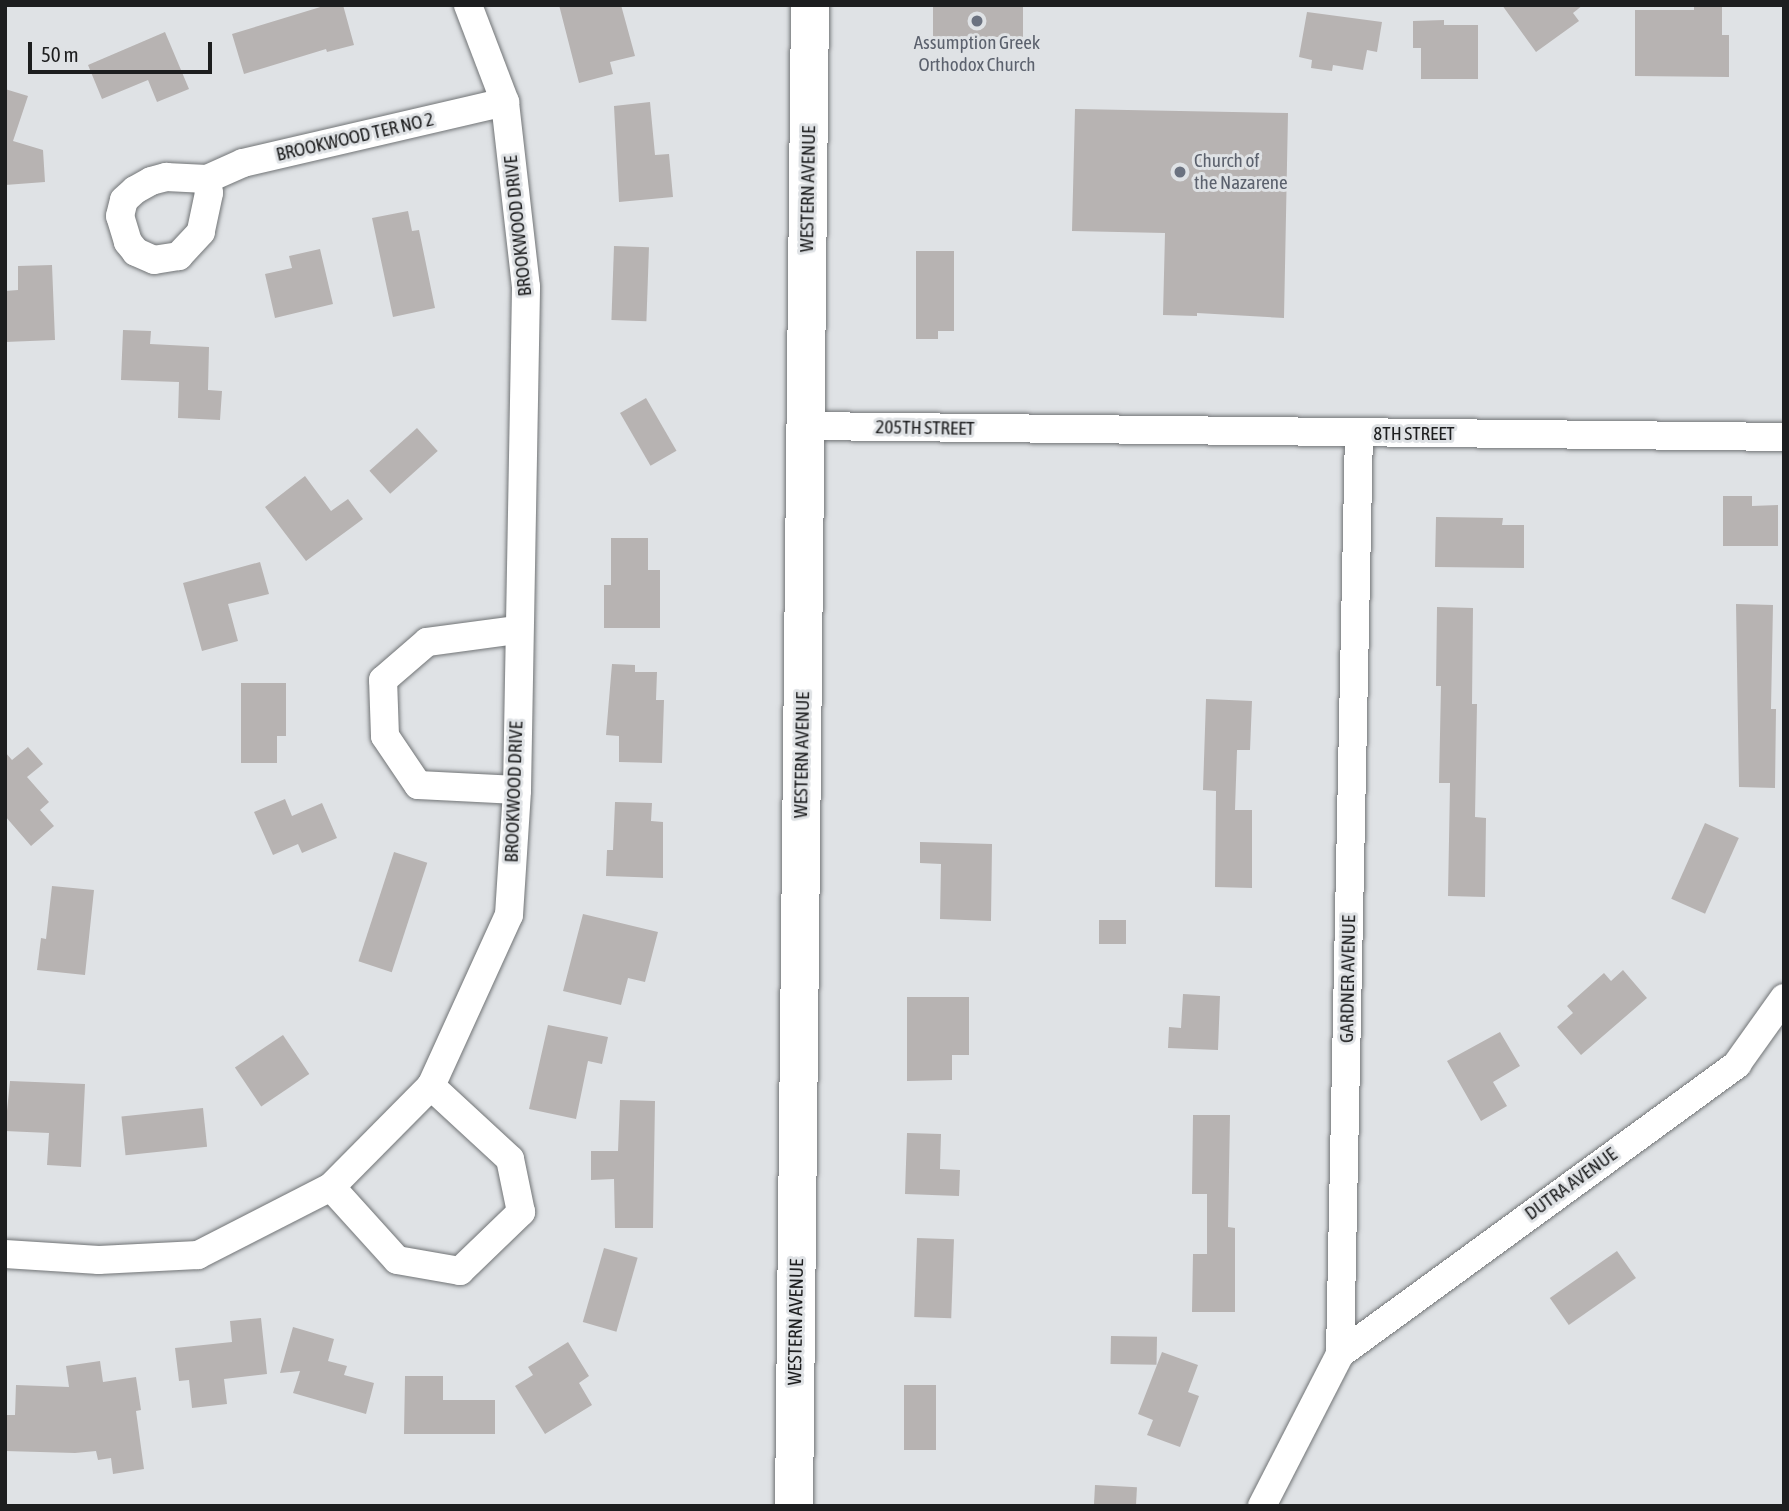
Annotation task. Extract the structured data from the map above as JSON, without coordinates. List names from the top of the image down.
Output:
{
  "streets": {
    "main road": ["WESTERN AVENUE"],
    "street": [
      "BROOKWOOD TER NO 2",
      "BROOKWOOD DRIVE",
      "205TH STREET",
      "8TH STREET",
      "GARDNER AVENUE",
      "DUTRA AVENUE"
    ]
  },
  "crossings": [
    ["BROOKWOOD TER NO 2", "BROOKWOOD DRIVE"],
    ["WESTERN AVENUE", "205TH STREET"],
    ["205TH STREET", "8TH STREET"],
    ["8TH STREET", "GARDNER AVENUE"],
    ["GARDNER AVENUE", "DUTRA AVENUE"]
  ],
  "places": ["Assumption Greek Orthodox Church", "Church of the Nazarene"],
  "scale_bar": "50 m"
}
